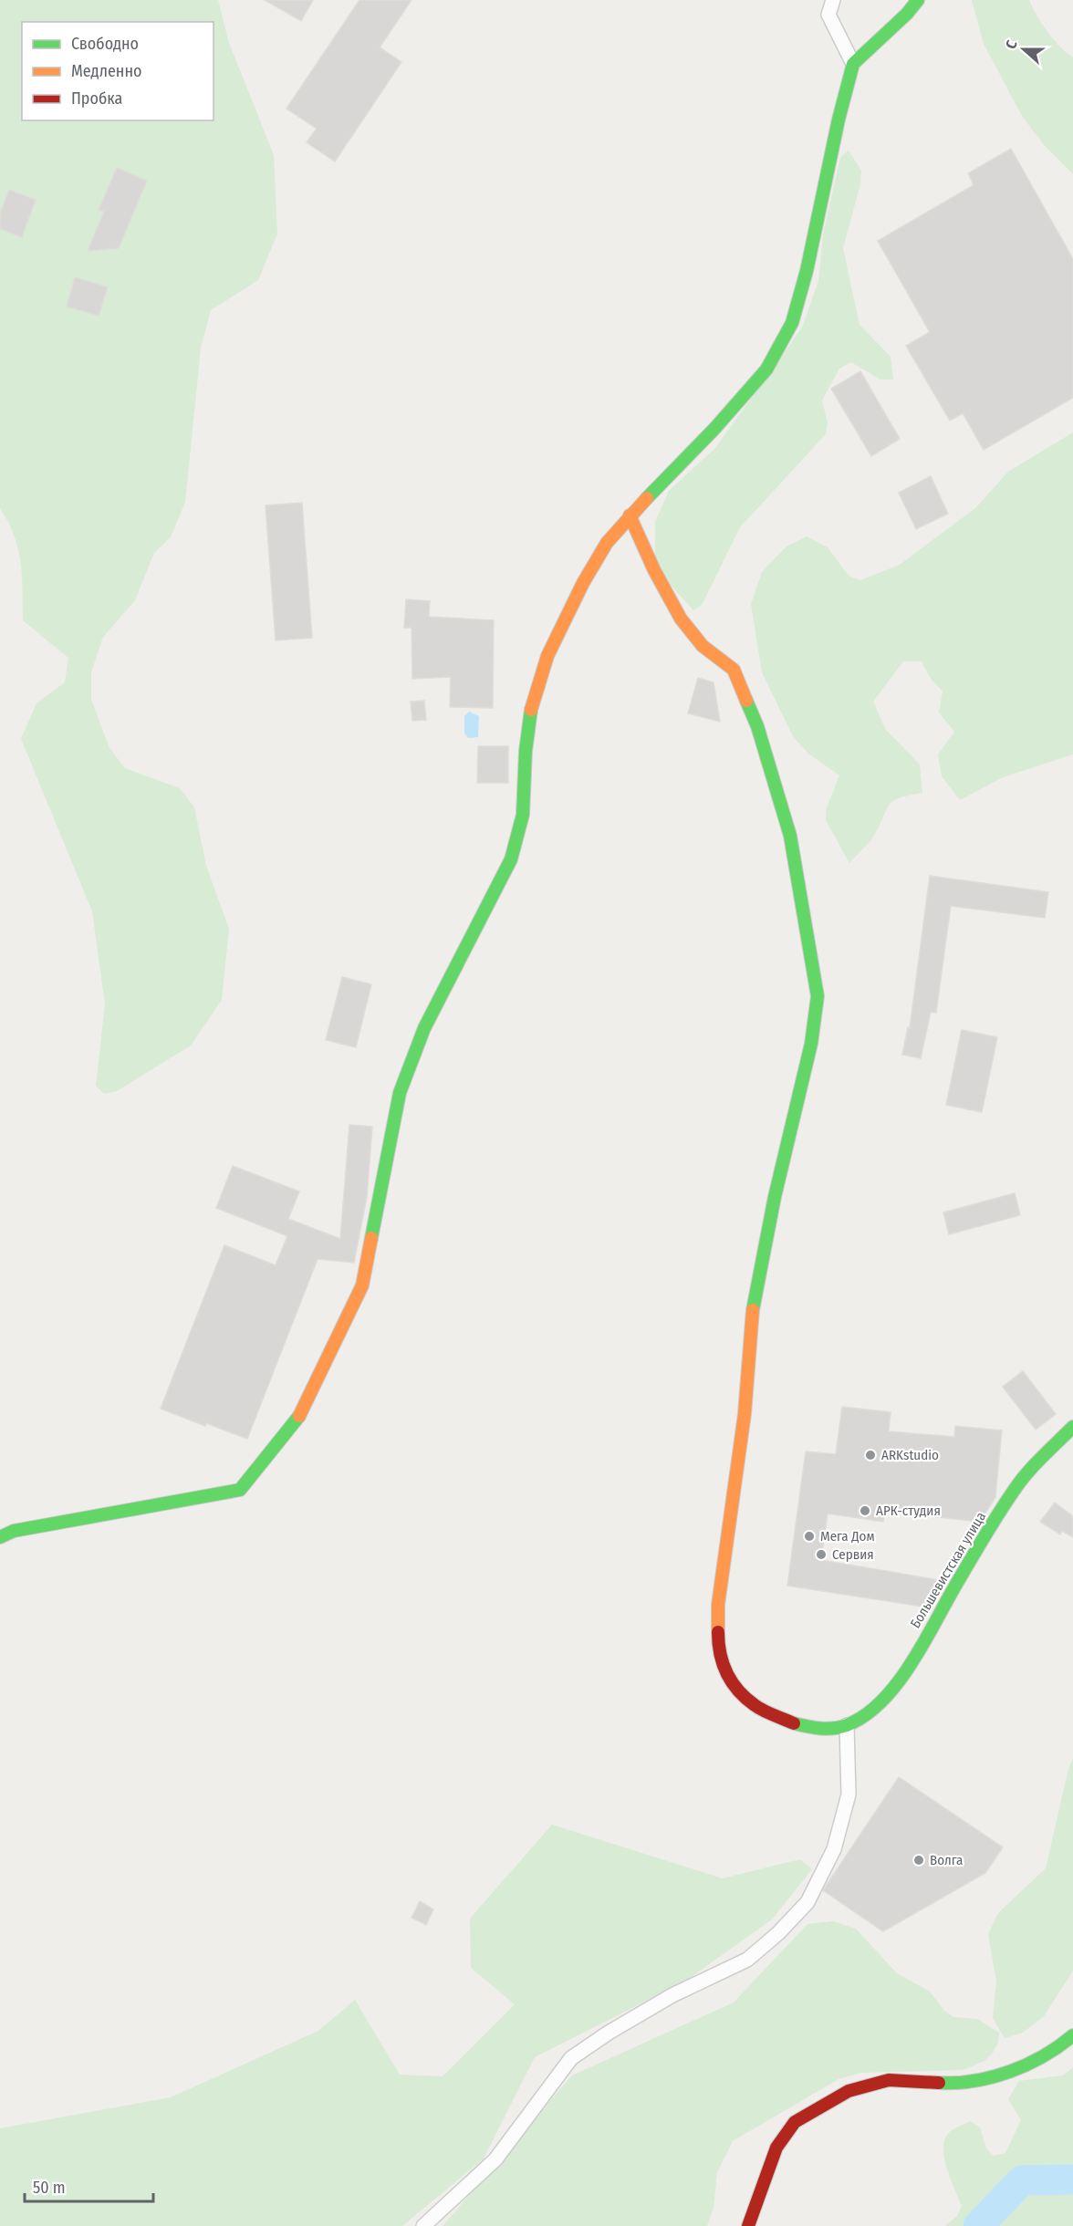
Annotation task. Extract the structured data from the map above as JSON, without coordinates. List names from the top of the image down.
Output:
{
  "streets": {
    "street": ["Большевистская улица"]
  },
  "places": [
    "ARKstudio",
    "АРК-студия",
    "Мега Дом",
    "Сервия",
    "Волга"
  ],
  "legend": ["Свободно", "Медленно", "Пробка"],
  "scale_bar": "50 m",
  "north": "left"
}
